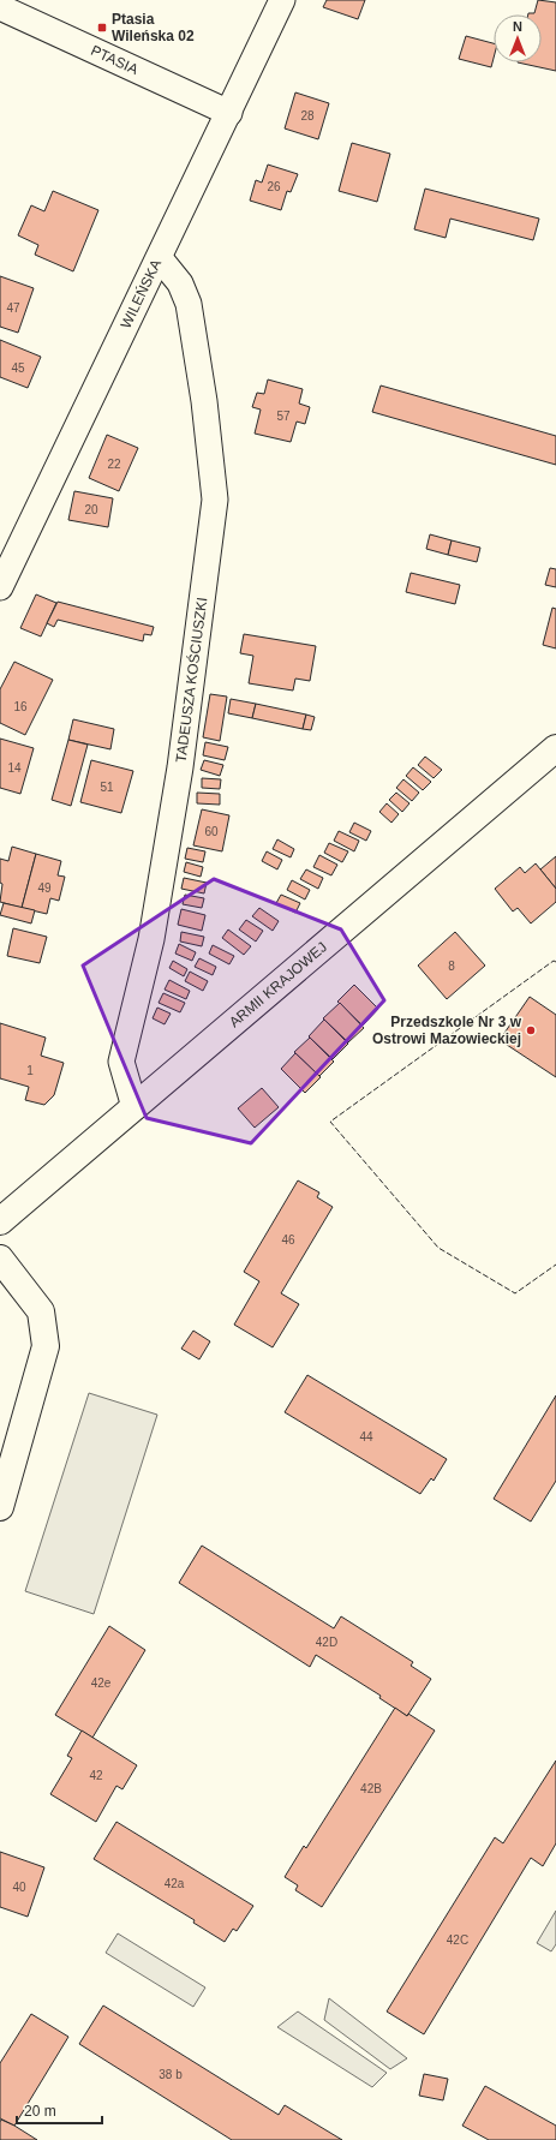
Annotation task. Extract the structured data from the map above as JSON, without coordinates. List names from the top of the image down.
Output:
{
  "streets": {
    "main road": ["ARMII KRAJOWEJ"],
    "street": ["PTASIA", "WILEŃSKA", "TADEUSZA KOŚCIUSZKI"]
  },
  "crossings": [
    ["PTASIA", "WILEŃSKA"],
    ["WILEŃSKA", "TADEUSZA KOŚCIUSZKI"],
    ["TADEUSZA KOŚCIUSZKI", "ARMII KRAJOWEJ"]
  ],
  "places": {
    "transit": ["Ptasia Wileńska 02"],
    "other": ["Przedszkole Nr 3 w Ostrowi Mazowieckiej"]
  },
  "house_numbers": [
    "28",
    "26",
    "47",
    "45",
    "57",
    "22",
    "20",
    "16",
    "14",
    "51",
    "60",
    "49",
    "8",
    "1",
    "46",
    "44",
    "42D",
    "42e",
    "42",
    "42B",
    "42a",
    "40",
    "42C",
    "38 b"
  ],
  "scale_bar": "20 m",
  "north": "top"
}
